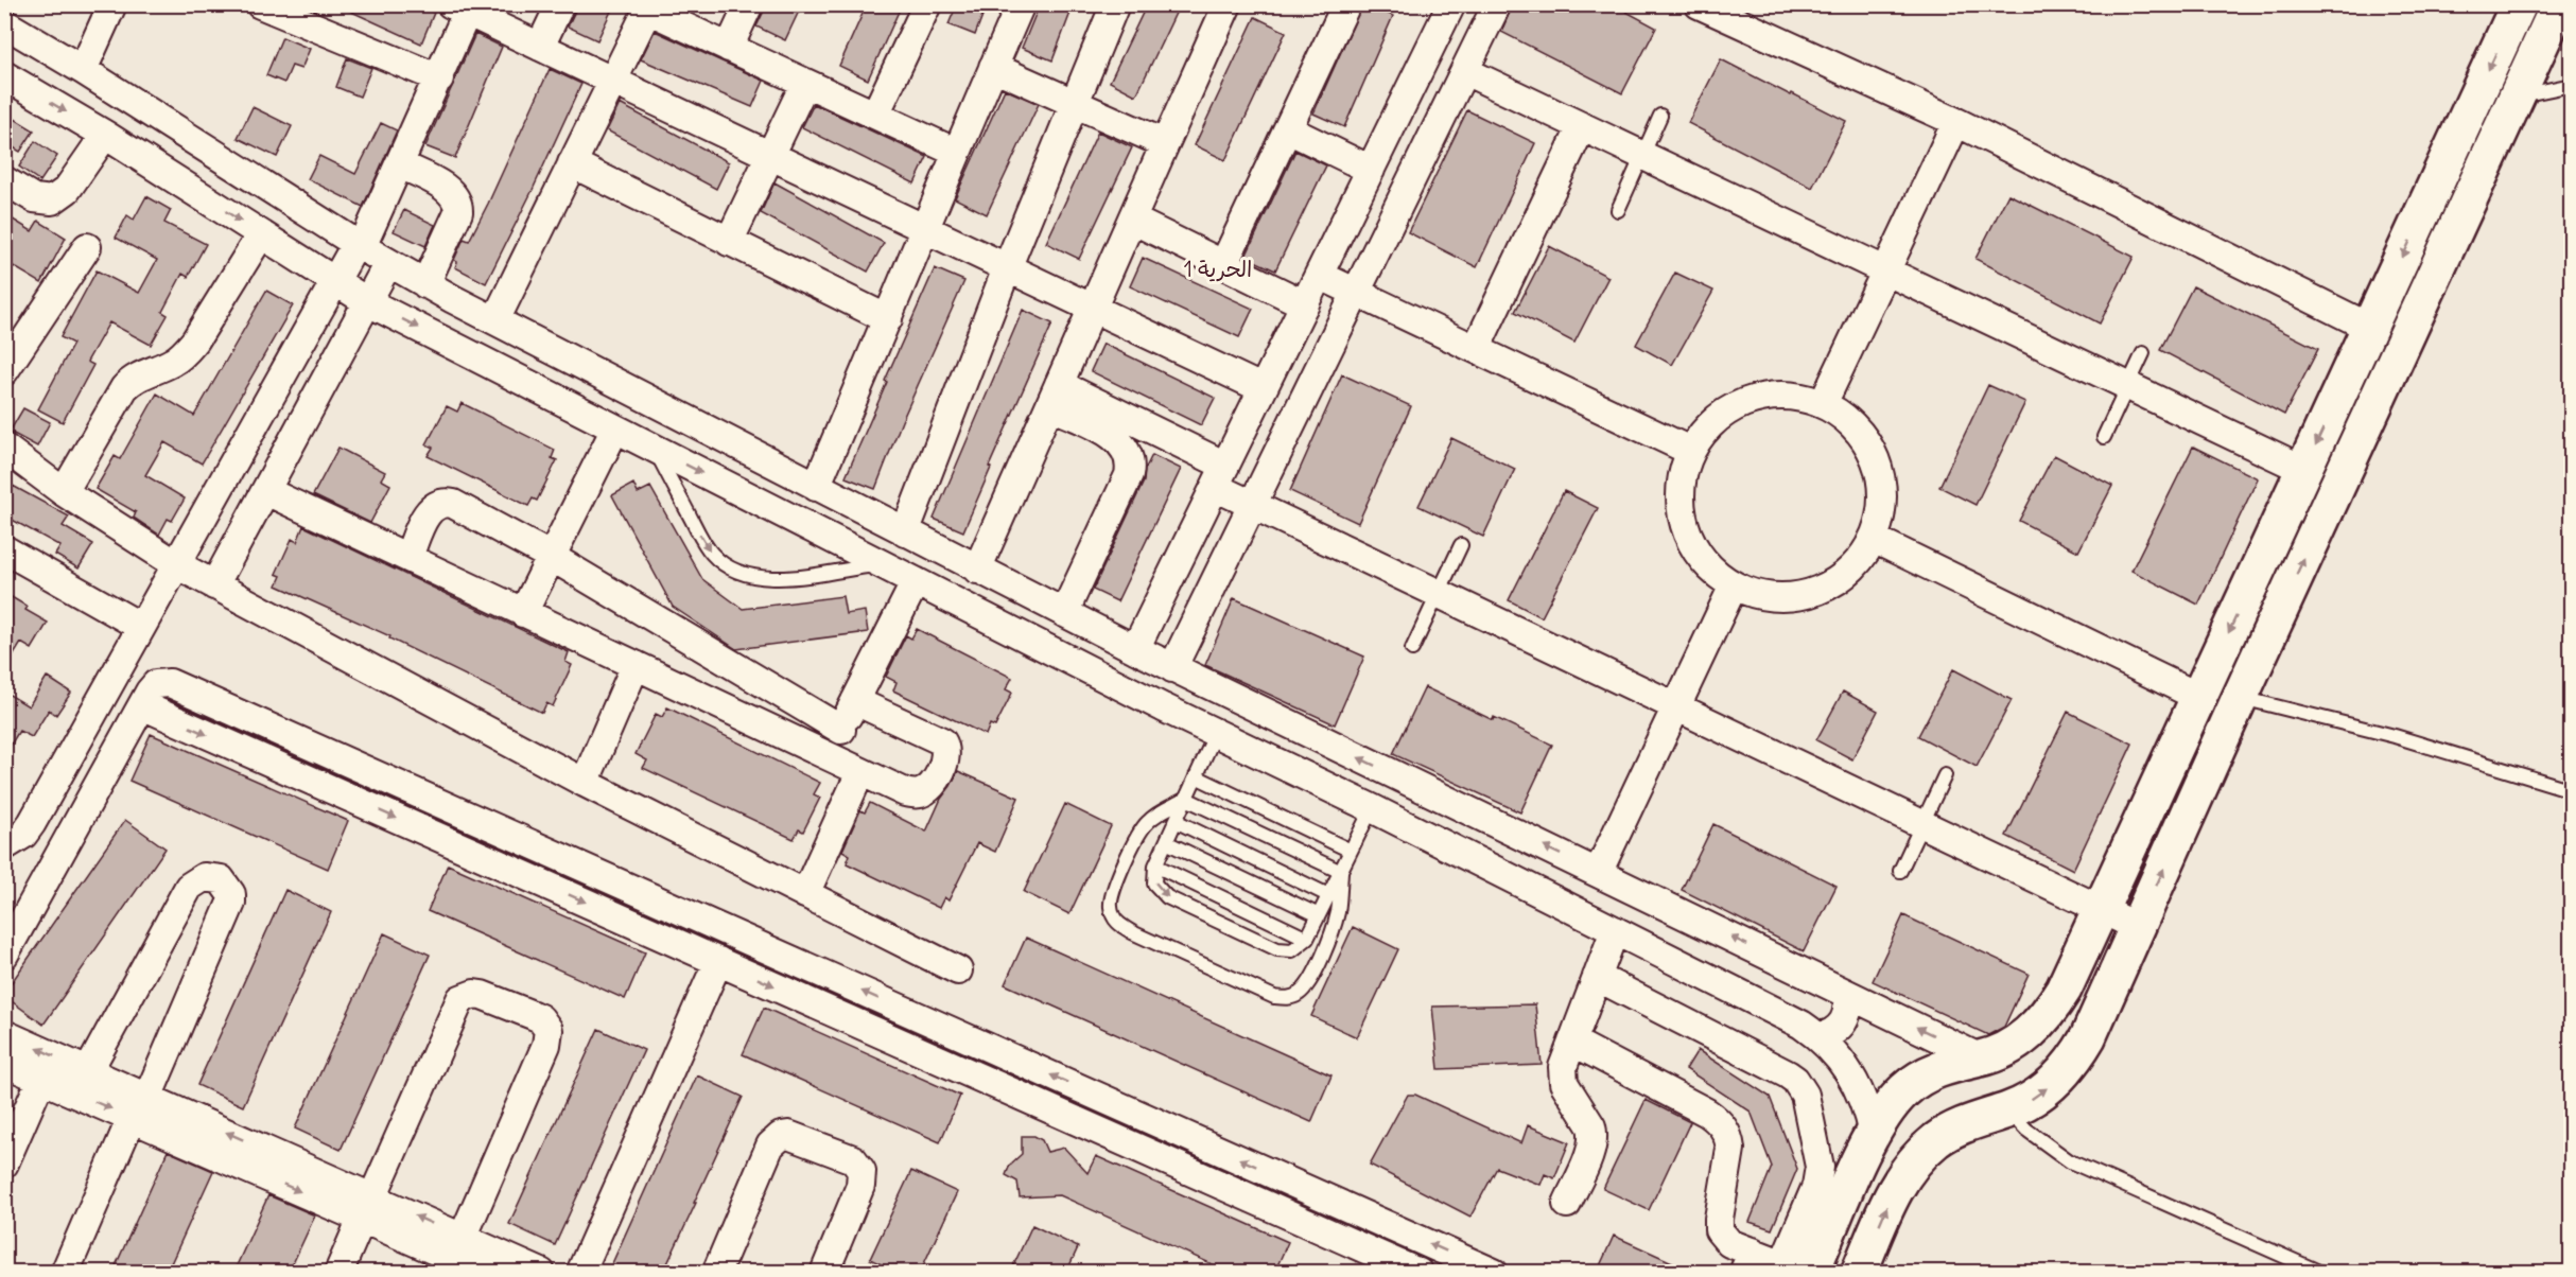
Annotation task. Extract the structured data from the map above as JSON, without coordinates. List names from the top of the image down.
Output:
{
  "districts": ["الحرية 1"]
}
